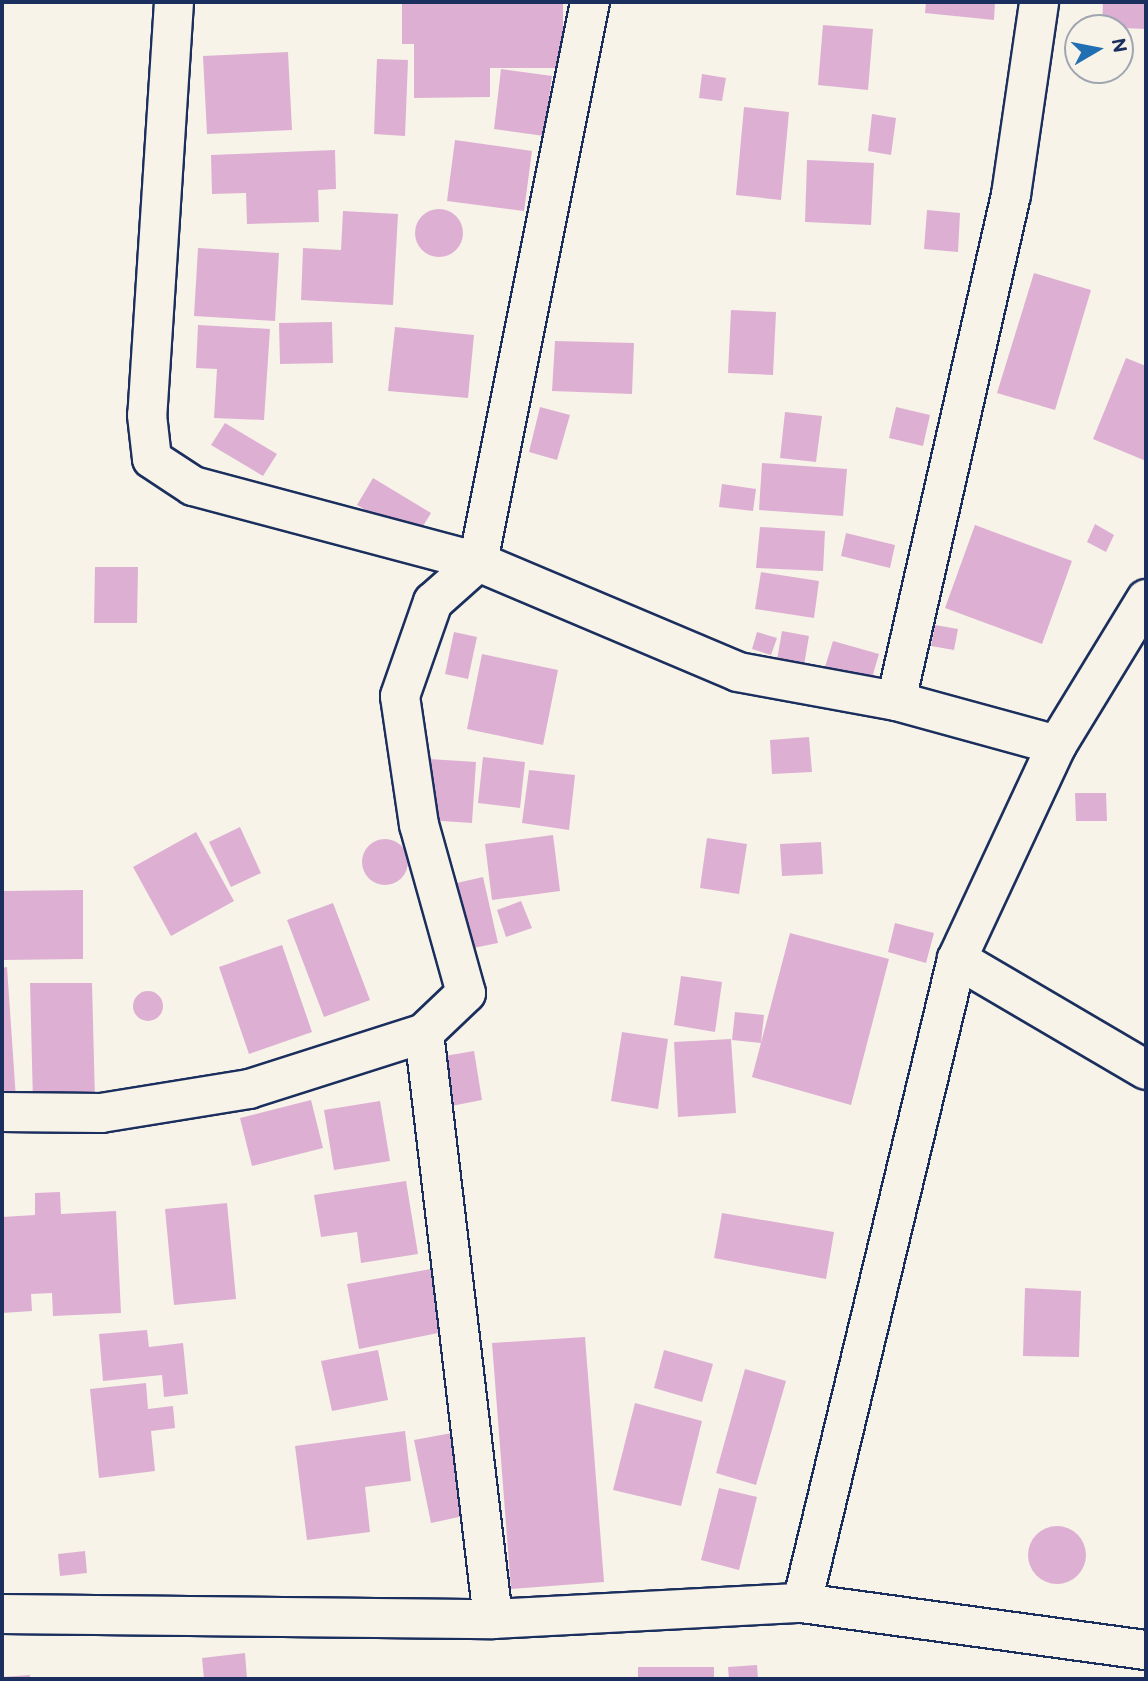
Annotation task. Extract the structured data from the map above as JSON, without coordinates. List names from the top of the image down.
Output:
{
  "north": "right"
}
